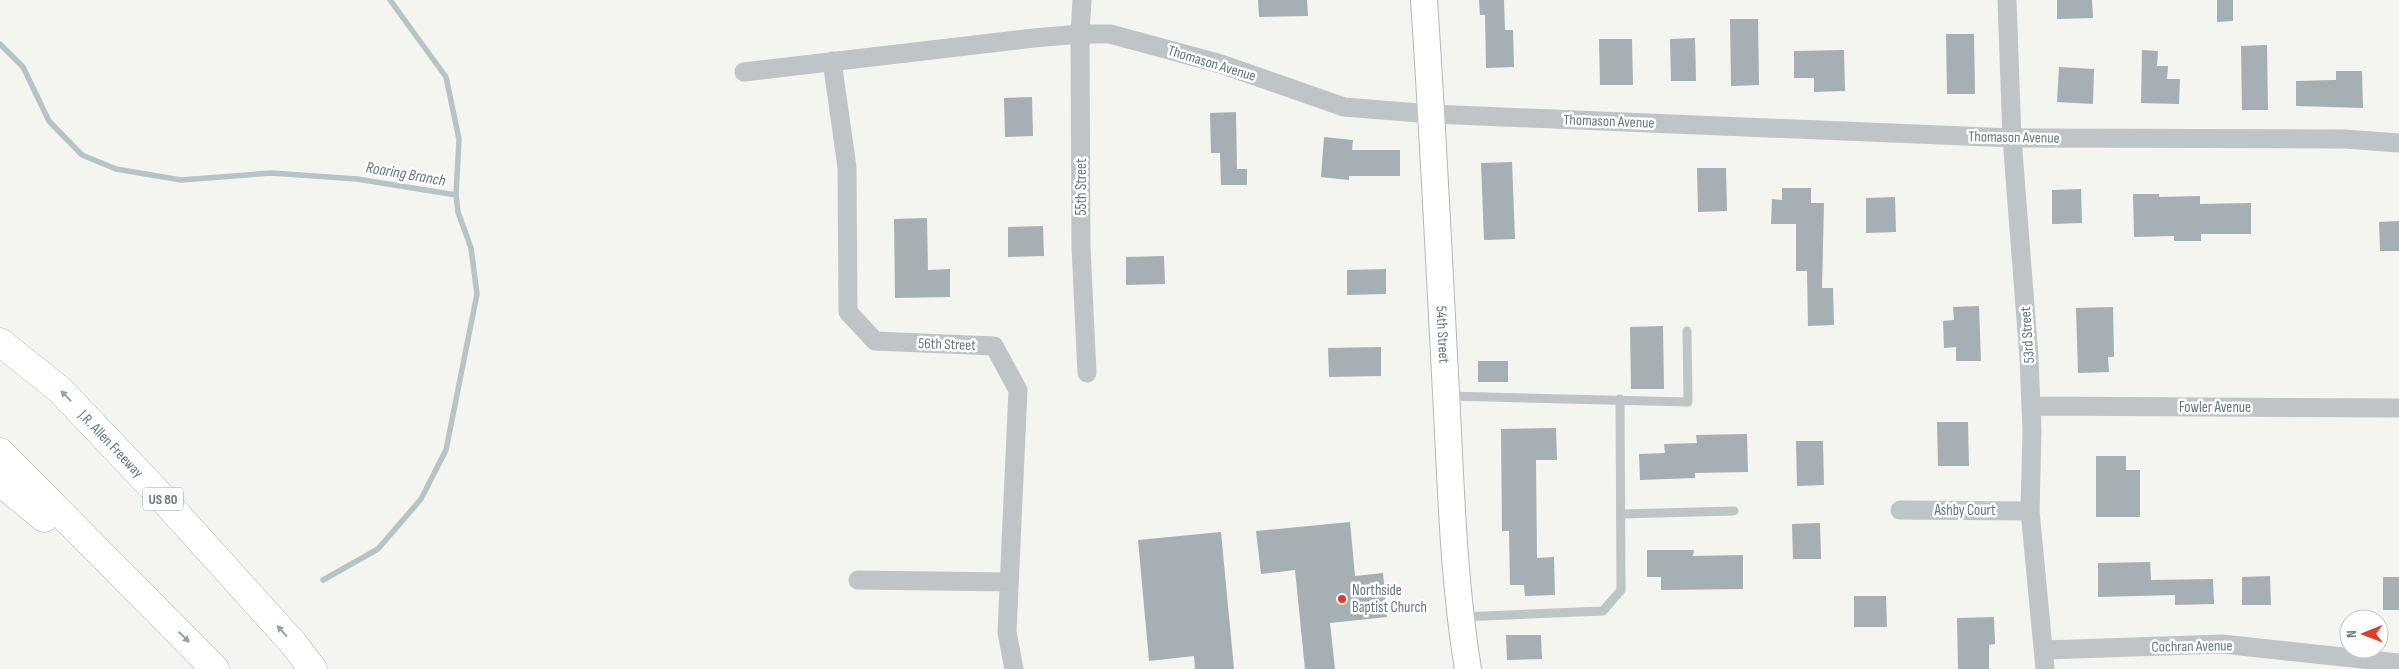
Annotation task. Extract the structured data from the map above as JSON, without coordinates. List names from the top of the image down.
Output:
{
  "streets": {
    "highway": ["J.R. Allen Freeway", "US 80"],
    "main road": ["54th Street"],
    "street": [
      "Thomason Avenue",
      "55th Street",
      "53rd Street",
      "56th Street",
      "Fowler Avenue",
      "Ashby Court",
      "Cochran Avenue"
    ]
  },
  "crossings": [
    ["Thomason Avenue", "55th Street"],
    ["Thomason Avenue", "54th Street"],
    ["Thomason Avenue", "53rd Street"],
    ["Thomason Avenue", "56th Street"],
    ["53rd Street", "Fowler Avenue"],
    ["53rd Street", "Ashby Court"],
    ["53rd Street", "Cochran Avenue"]
  ],
  "water": ["Roaring Branch"],
  "places": ["Northside Baptist Church"],
  "north": "left"
}
